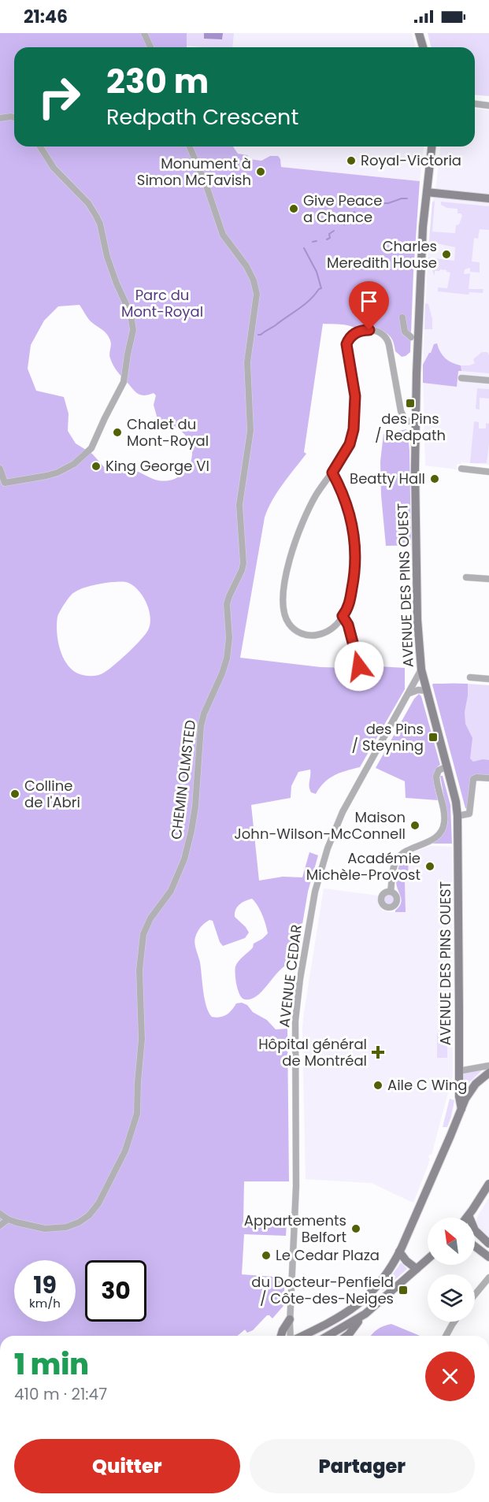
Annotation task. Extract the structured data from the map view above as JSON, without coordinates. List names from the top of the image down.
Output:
{
  "streets": {
    "main road": ["AVENUE DES PINS OUEST"],
    "street": ["CHEMIN OLMSTED", "AVENUE CEDAR"]
  },
  "crossings": [
    ["AVENUE DES PINS OUEST", "AVENUE CEDAR"]
  ],
  "parks": ["Parc du Mont-Royal"],
  "places": {
    "other": [
      "Royal-Victoria",
      "Monument à Simon McTavish",
      "Give Peace a Chance",
      "Charles Meredith House",
      "Chalet du Mont-Royal",
      "King George VI",
      "Beatty Hall",
      "Colline de l'Abri",
      "Maison John-Wilson-McConnell",
      "Académie Michèle-Provost",
      "Aile C Wing",
      "Appartements Belfort",
      "Le Cedar Plaza"
    ],
    "transit": ["des Pins / Redpath", "des Pins / Steyning", "du Docteur-Penfield / Côte-des-Neiges"],
    "health": ["Hôpital général de Montréal"]
  },
  "north": "top left",
  "page": {
    "status": "21:46",
    "turn": ["230 m", "Redpath Crescent"],
    "speed": "19 km/h",
    "limit": "30",
    "heading": ["1 min", "410 m · 21:47"],
    "buttons": ["Quitter", "Partager"]
  }
}
